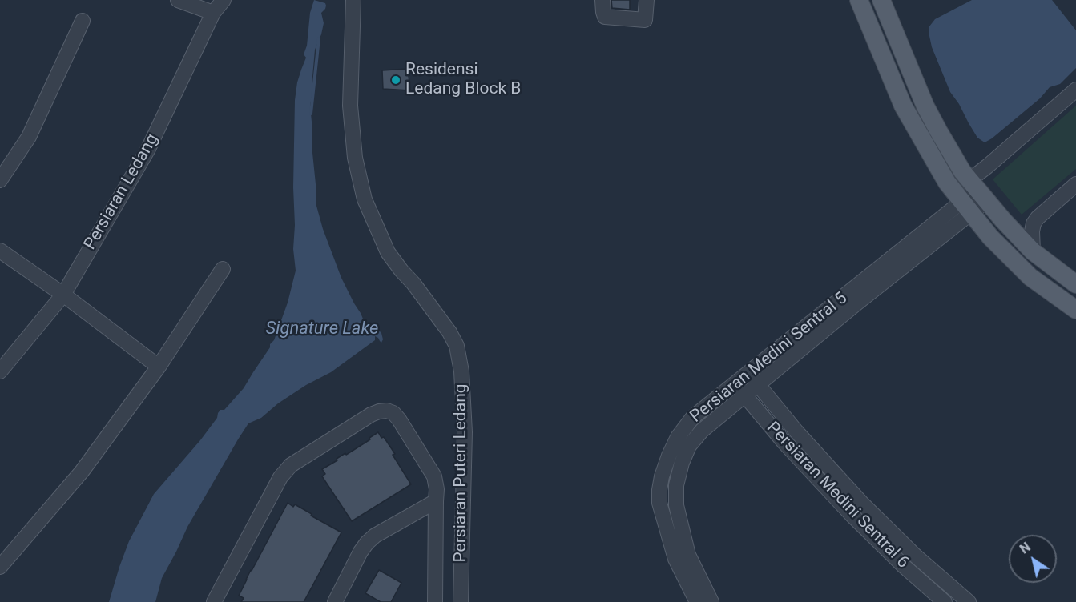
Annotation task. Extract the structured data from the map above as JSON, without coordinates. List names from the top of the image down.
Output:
{
  "streets": {
    "street": [
      "Persiaran Ledang",
      "Persiaran Medini Sentral 5",
      "Persiaran Puteri Ledang",
      "Persiaran Medini Sentral 6"
    ]
  },
  "crossings": [
    ["Persiaran Medini Sentral 5", "Persiaran Medini Sentral 6"]
  ],
  "water": ["Signature Lake"],
  "places": ["Residensi Ledang Block B"],
  "north": "top left"
}
